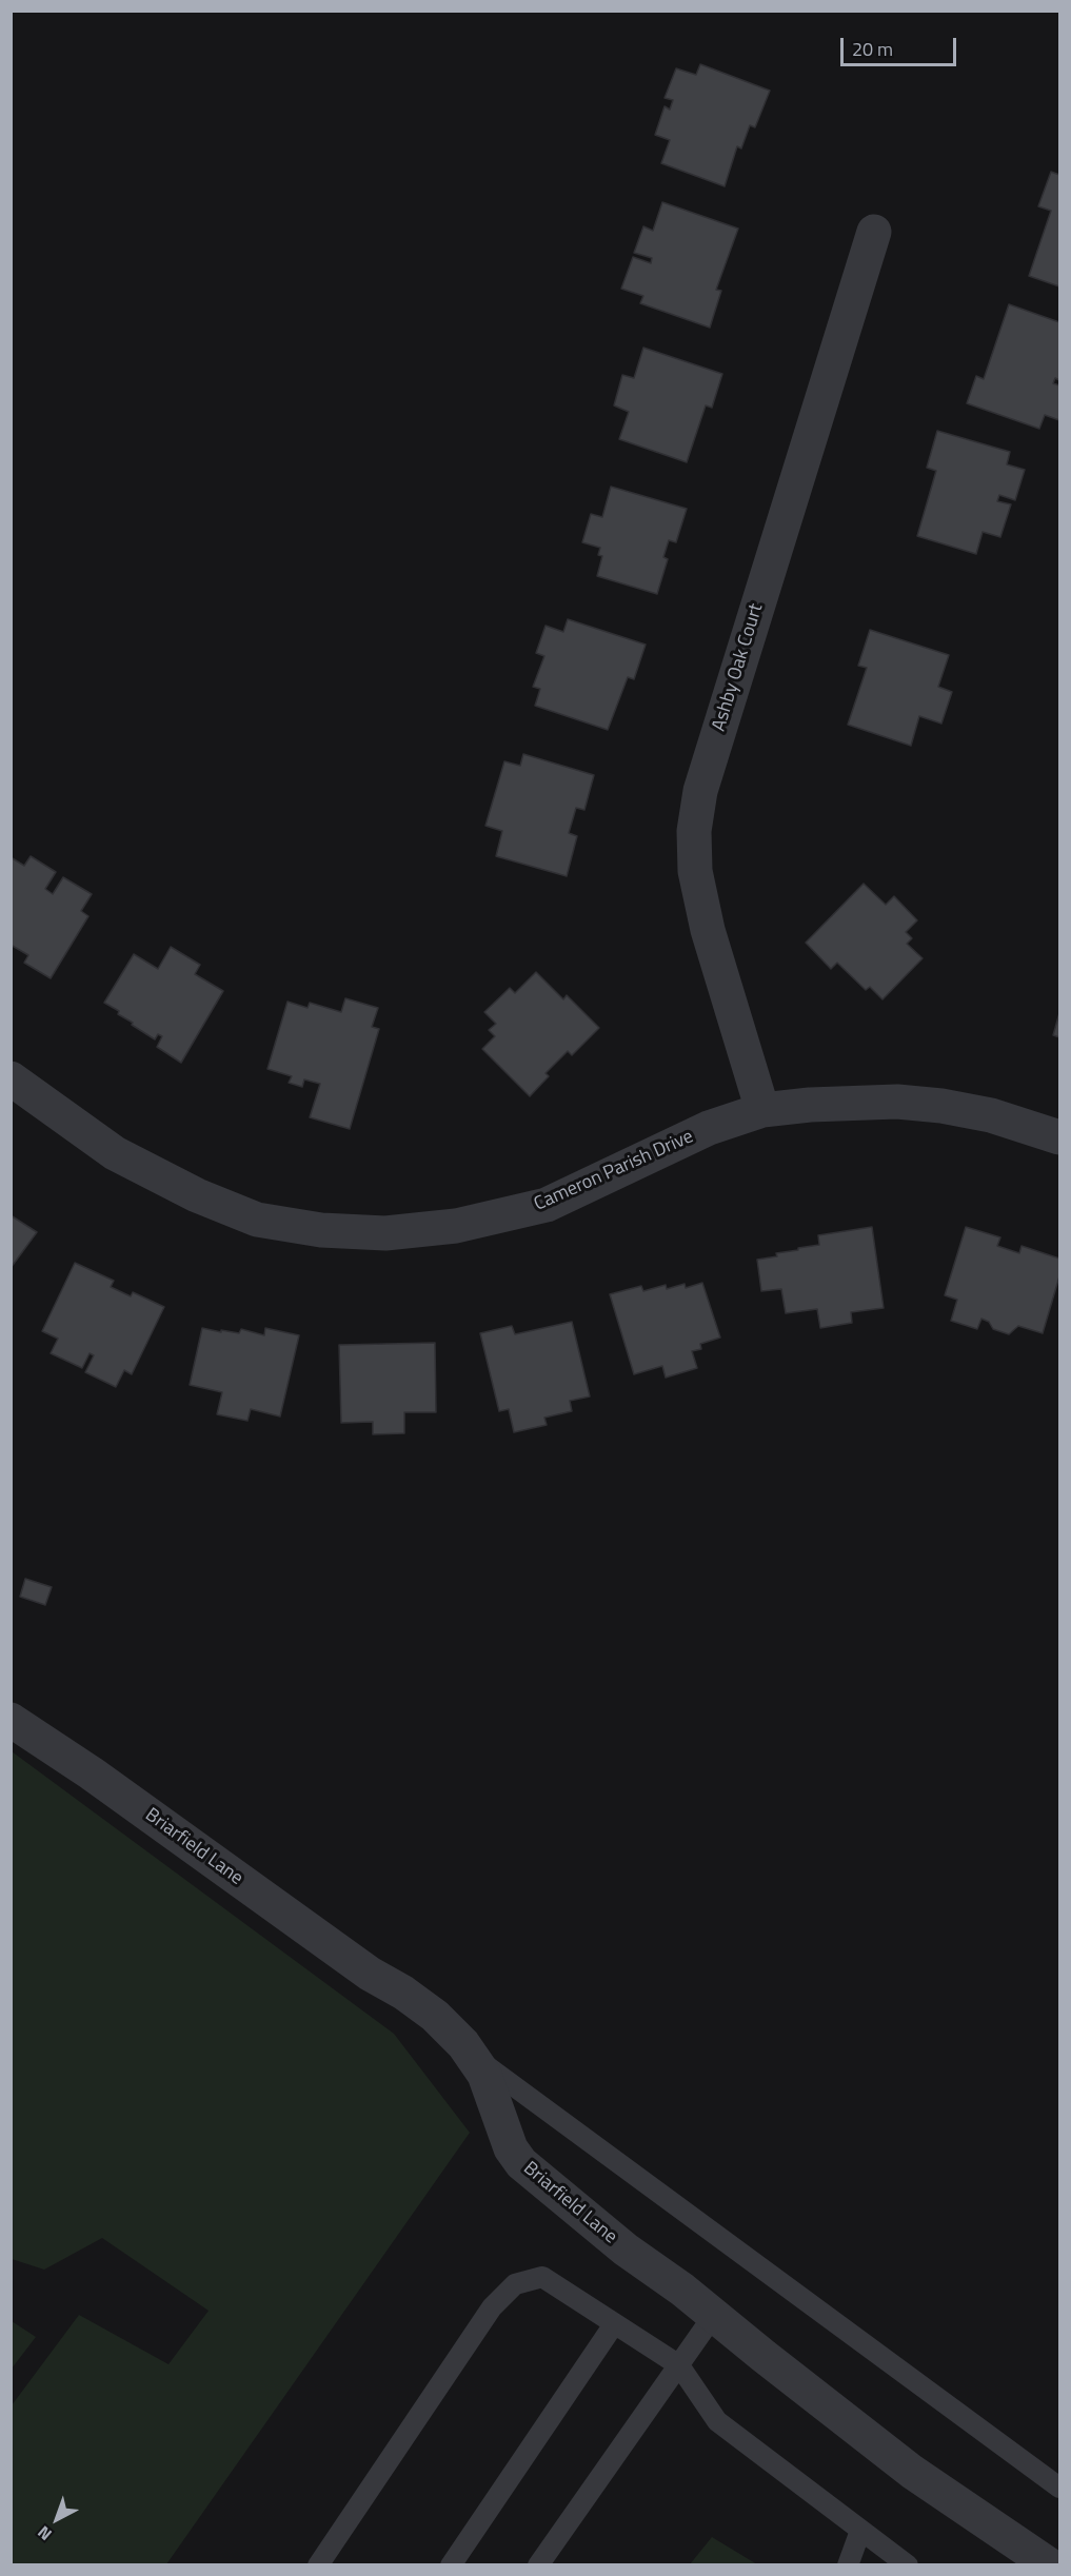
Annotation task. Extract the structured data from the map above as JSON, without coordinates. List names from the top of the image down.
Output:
{
  "streets": {
    "street": ["Ashby Oak Court", "Cameron Parish Drive", "Briarfield Lane"]
  },
  "crossings": [
    ["Ashby Oak Court", "Cameron Parish Drive"]
  ],
  "scale_bar": "20 m",
  "north": "bottom left"
}
